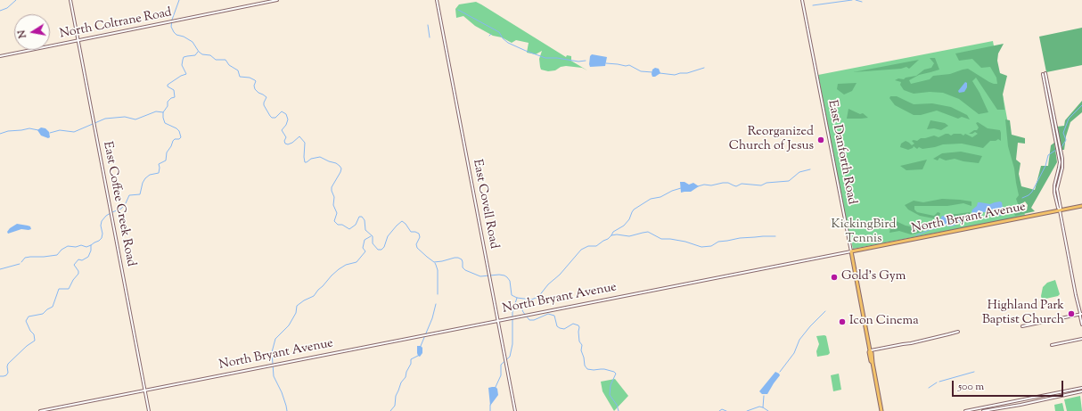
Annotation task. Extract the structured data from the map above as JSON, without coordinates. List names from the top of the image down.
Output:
{
  "streets": {
    "main road": ["East Danforth Road", "North Bryant Avenue"],
    "street": ["North Coltrane Road", "East Coffee Creek Road", "East Covell Road"]
  },
  "crossings": [
    ["North Coltrane Road", "East Coffee Creek Road"],
    ["East Danforth Road", "North Bryant Avenue"],
    ["East Coffee Creek Road", "North Bryant Avenue"],
    ["East Covell Road", "North Bryant Avenue"]
  ],
  "parks": ["KickingBird Tennis"],
  "places": [
    "Reorganized Church of Jesus",
    "Gold's Gym",
    "Highland Park Baptist Church",
    "Icon Cinema"
  ],
  "scale_bar": "500 m",
  "north": "left"
}
